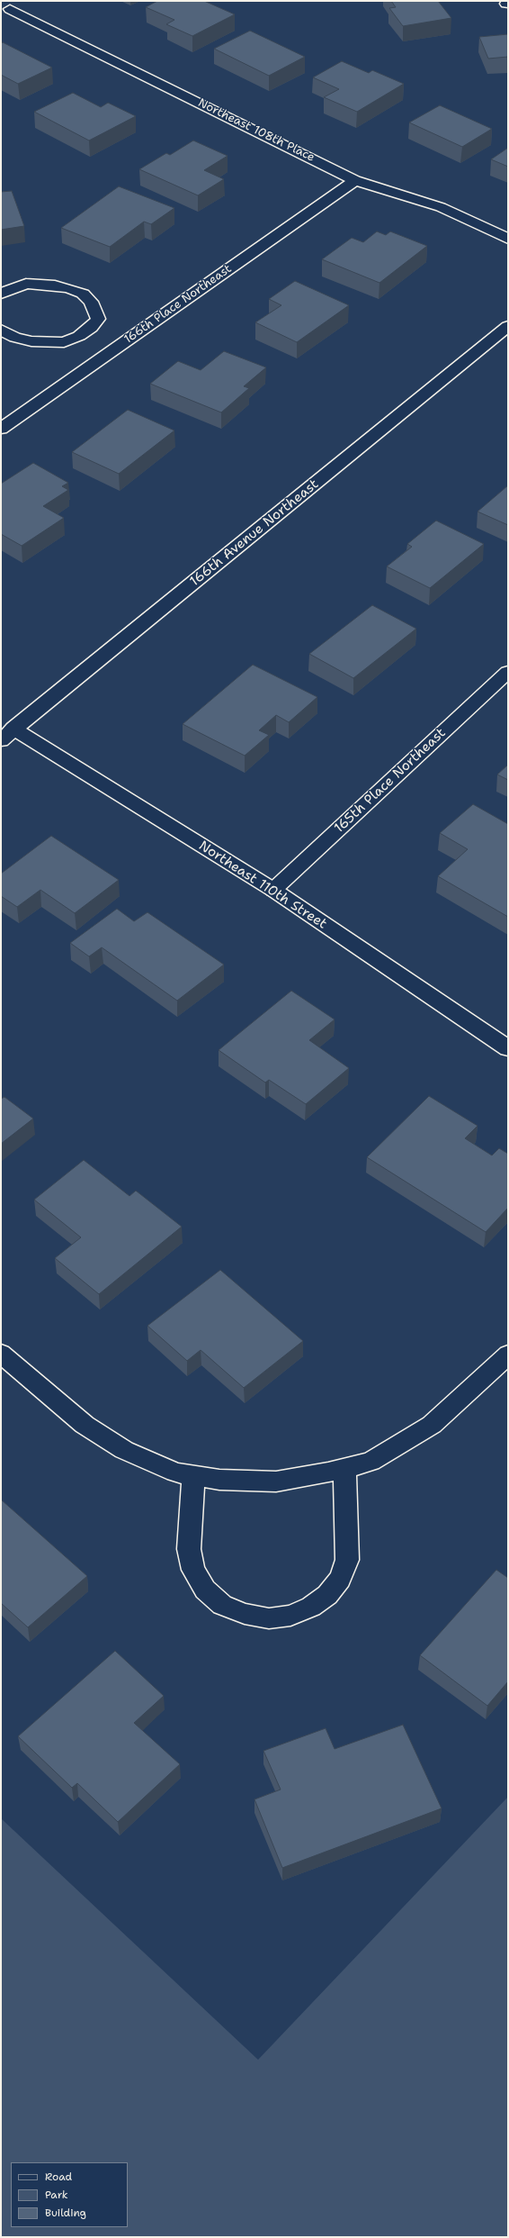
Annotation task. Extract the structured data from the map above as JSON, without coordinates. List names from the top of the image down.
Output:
{
  "streets": {
    "street": [
      "Northeast 108th Place",
      "166th Place Northeast",
      "166th Avenue Northeast",
      "165th Place Northeast",
      "Northeast 110th Street"
    ]
  },
  "crossings": [
    ["Northeast 108th Place", "166th Place Northeast"],
    ["166th Avenue Northeast", "Northeast 110th Street"],
    ["165th Place Northeast", "Northeast 110th Street"]
  ],
  "legend": ["Road", "Park", "Building"]
}
